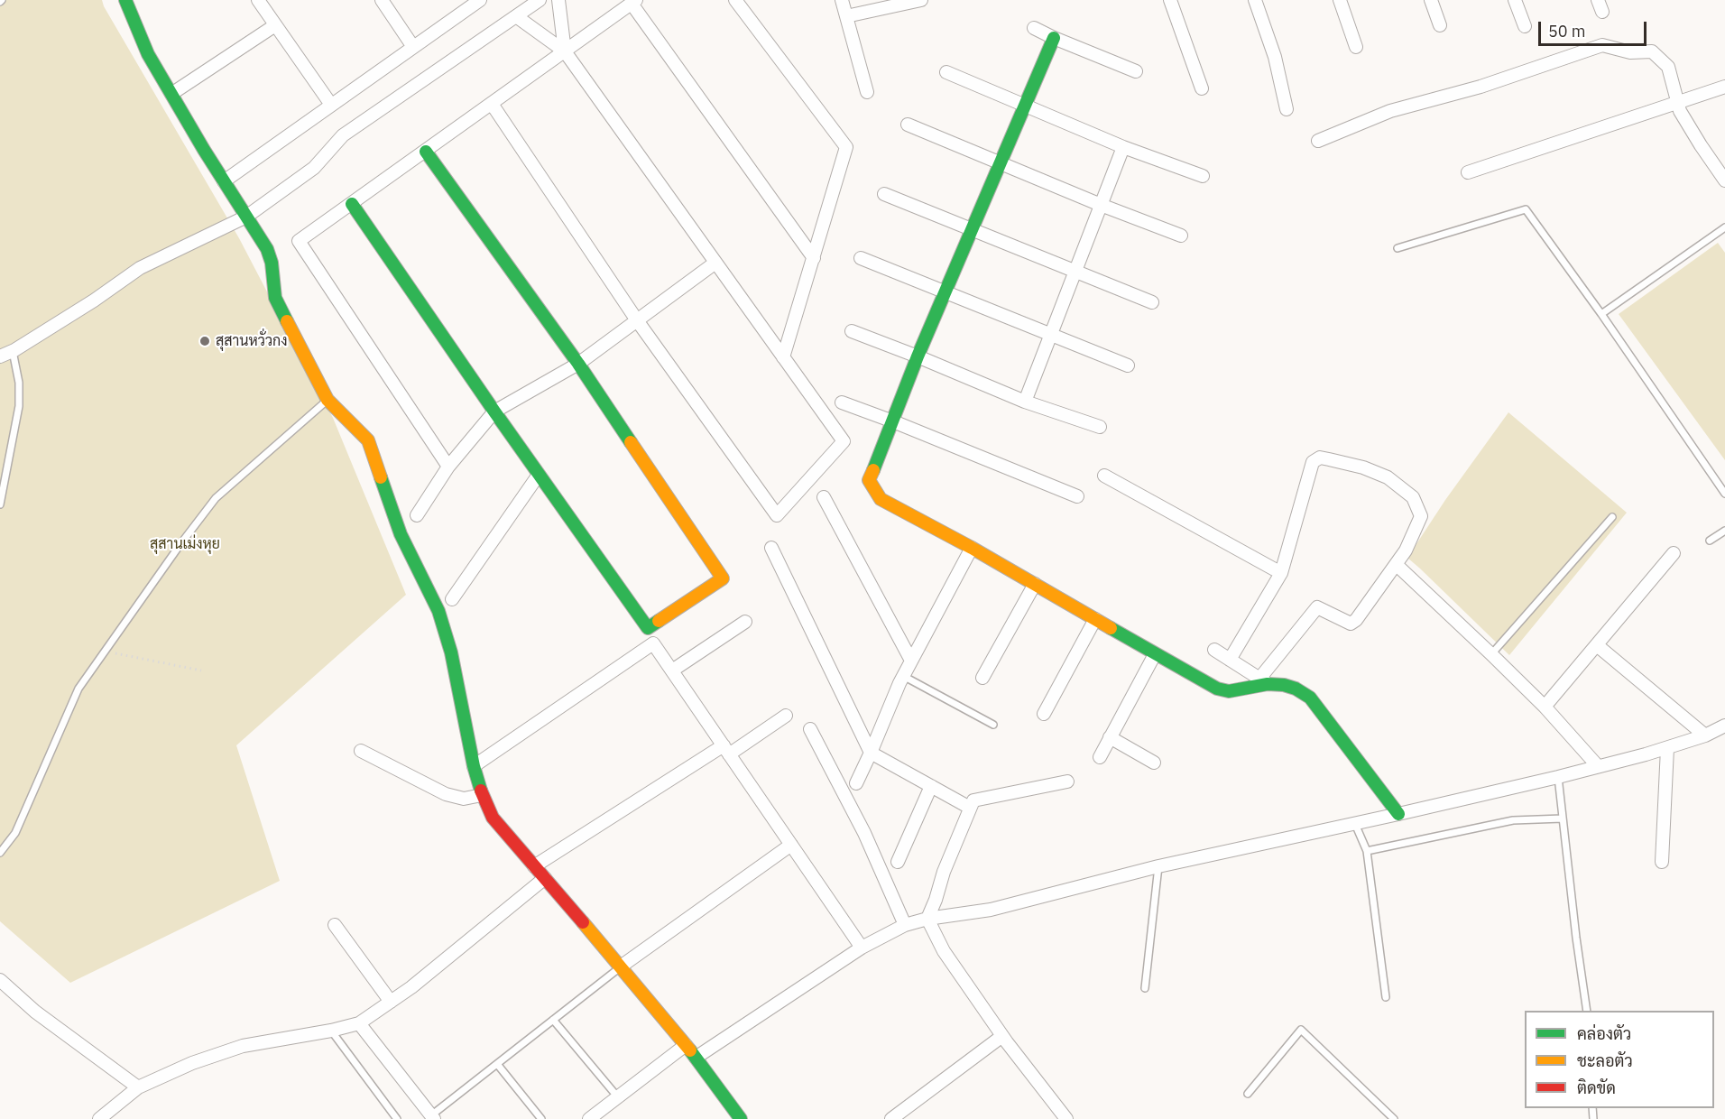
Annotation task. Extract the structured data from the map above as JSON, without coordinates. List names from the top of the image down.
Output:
{
  "parks": ["สุสานเม่งหุย"],
  "places": ["สุสานหวั่วกง"],
  "legend": ["คล่องตัว", "ชะลอตัว", "ติดขัด"],
  "scale_bar": "50 m"
}
